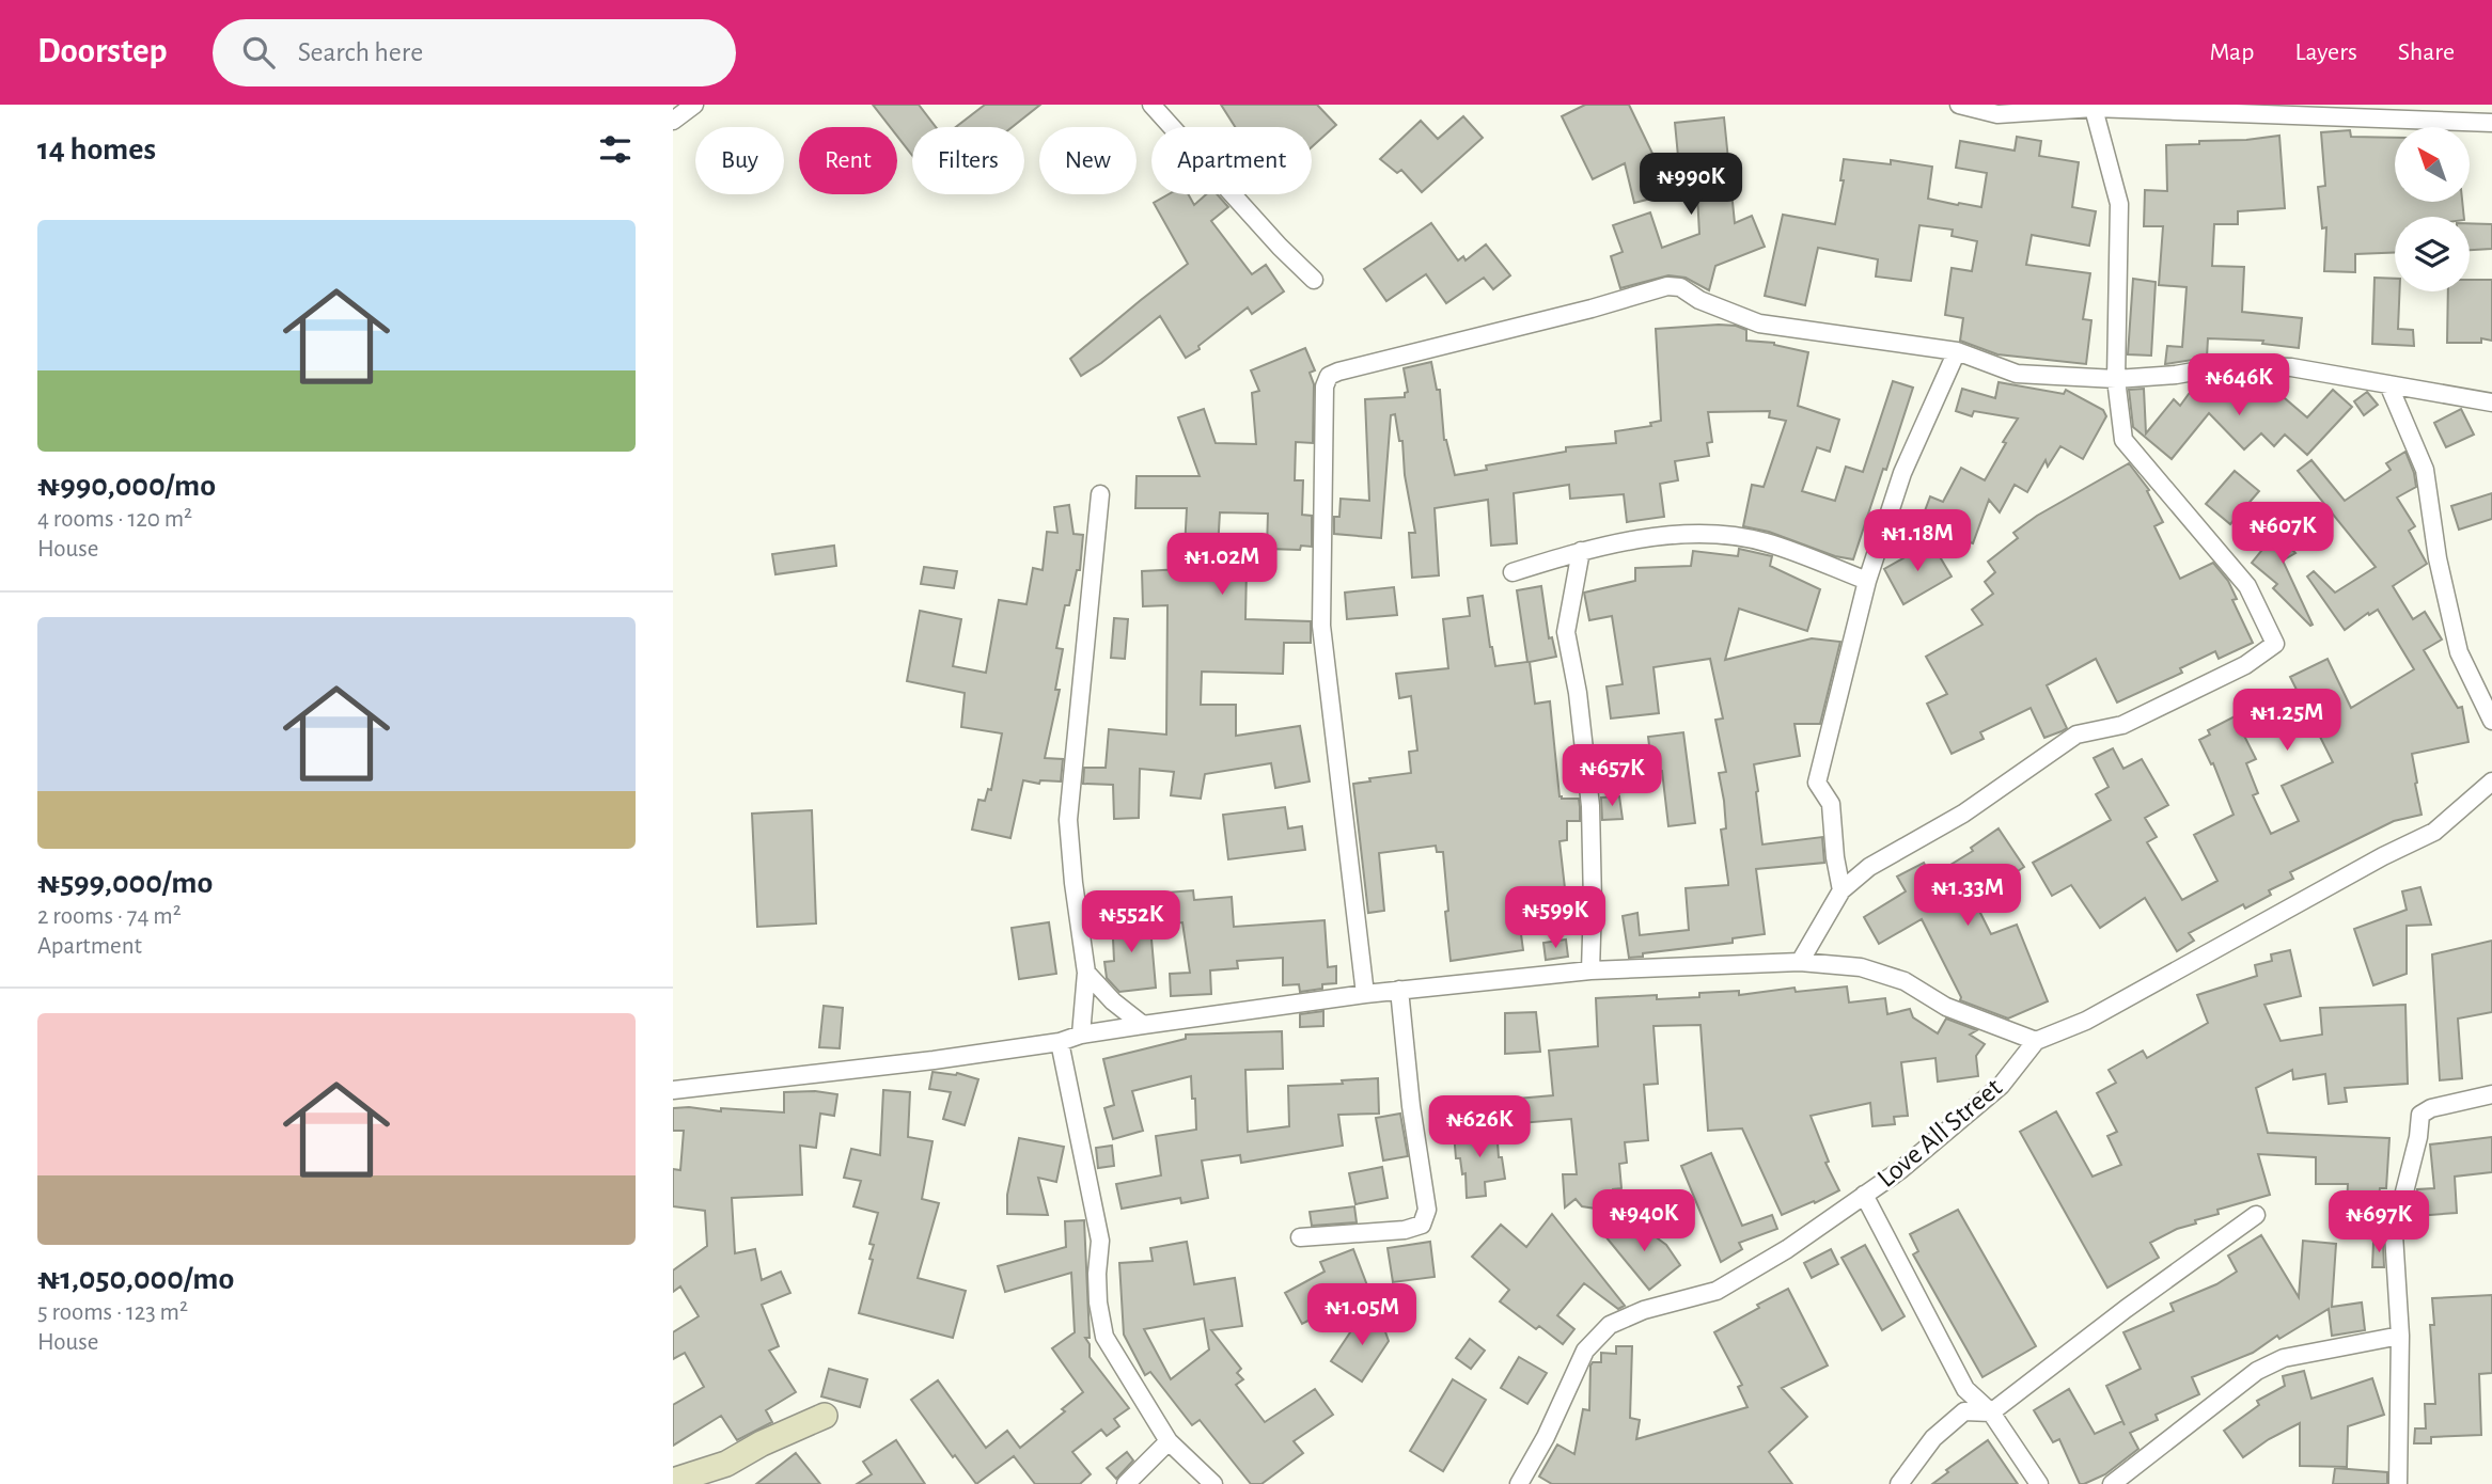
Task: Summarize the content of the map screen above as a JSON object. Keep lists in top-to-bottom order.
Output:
{
  "streets": {
    "street": ["Love All Street"]
  },
  "north": "top left",
  "page": {
    "header": "Doorstep",
    "search": "Search here",
    "nav": ["Map", "Layers", "Share"],
    "heading": "14 homes",
    "chip": [
      "Buy",
      "Rent",
      "Filters",
      "New",
      "Apartment"
    ],
    "price": [
      "₦990K",
      "₦646K",
      "₦607K",
      "₦1.18M",
      "₦1.02M",
      "₦1.25M",
      "₦657K",
      "₦1.33M",
      "₦599K",
      "₦552K",
      "₦626K",
      "₦940K",
      "₦697K",
      "₦1.05M"
    ],
    "list": [
      {
        "name": "₦990,000/mo",
        "note": "4 rooms · 120 m² · House"
      },
      {
        "name": "₦599,000/mo",
        "note": "2 rooms · 74 m² · Apartment"
      },
      {
        "name": "₦1,050,000/mo",
        "note": "5 rooms · 123 m² · House"
      }
    ]
  }
}
